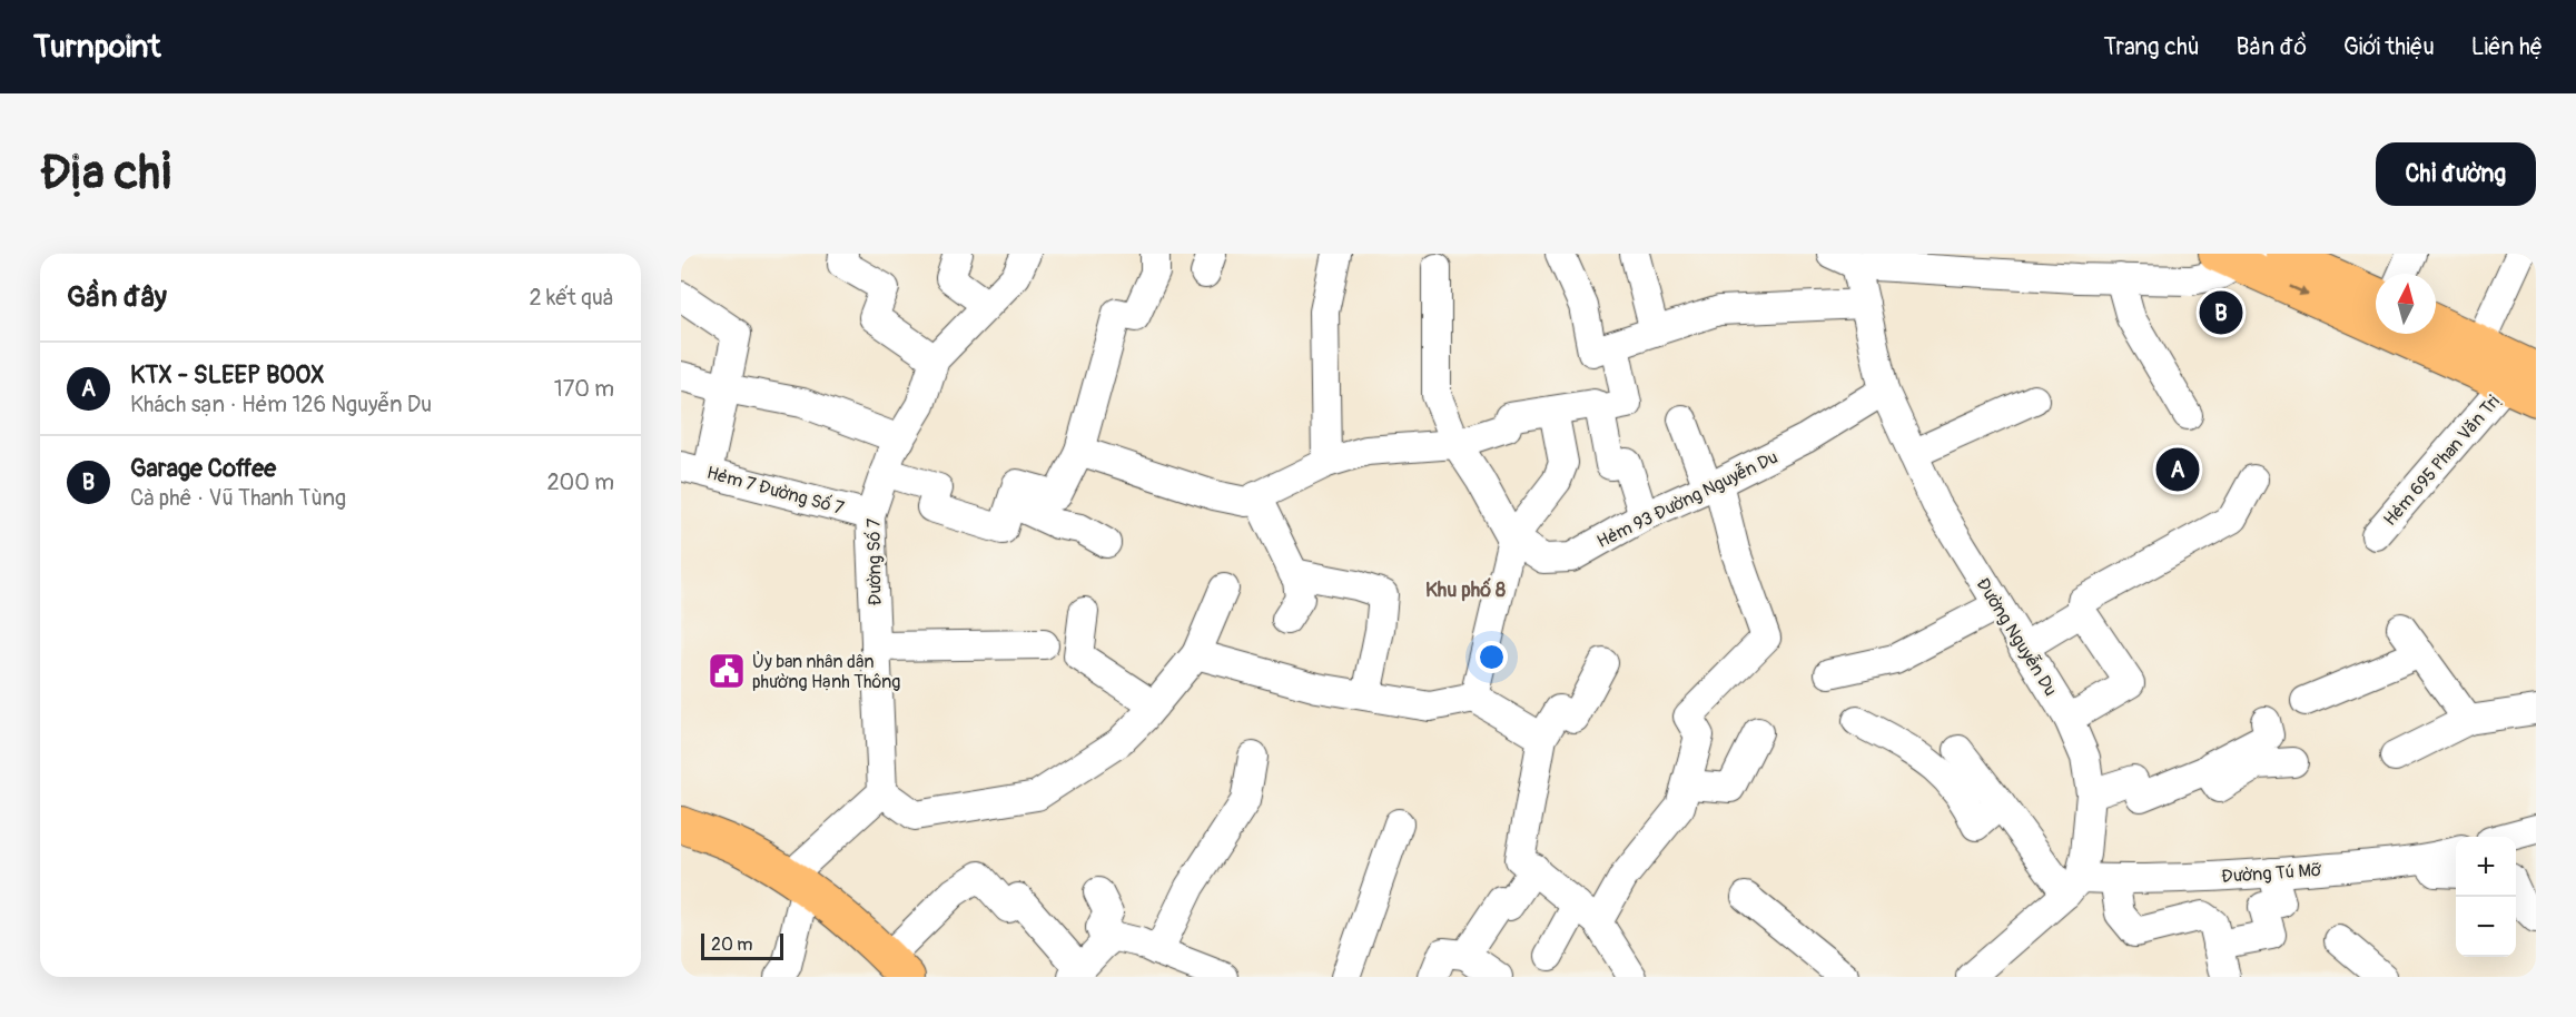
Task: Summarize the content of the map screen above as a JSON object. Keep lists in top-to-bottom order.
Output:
{
  "streets": {
    "street": [
      "Hẻm 695 Phan Văn Trị",
      "Hẻm 7 Đường Số 7",
      "Hẻm 93 Đường Nguyễn Du",
      "Đường Số 7",
      "Đường Nguyễn Du",
      "Đường Tú Mỡ"
    ]
  },
  "crossings": [
    ["Hẻm 7 Đường Số 7", "Đường Số 7"],
    ["Hẻm 93 Đường Nguyễn Du", "Đường Nguyễn Du"],
    ["Đường Nguyễn Du", "Đường Tú Mỡ"]
  ],
  "districts": ["Khu phố 8"],
  "places": {
    "public building": ["Ủy ban nhân dân phường Hạnh Thông"]
  },
  "scale_bar": "20 m",
  "north": "top",
  "page": {
    "header": "Turnpoint",
    "nav": [
      "Trang chủ",
      "Bản đồ",
      "Giới thiệu",
      "Liên hệ"
    ],
    "buttons": "Chỉ đường",
    "title": "Địa chỉ",
    "heading": ["Gần đây", "2 kết quả"],
    "pins": ["B", "A"],
    "list": [
      {
        "mark": "A",
        "name": "KTX - SLEEP BOOX",
        "note": "Khách sạn · Hẻm 126 Nguyễn Du",
        "value": "170 m"
      },
      {
        "mark": "B",
        "name": "Garage Coffee",
        "note": "Cà phê · Vũ Thanh Tùng",
        "value": "200 m"
      }
    ],
    "map_buttons": ["+", "−"],
    "scale": "20 m"
  }
}
